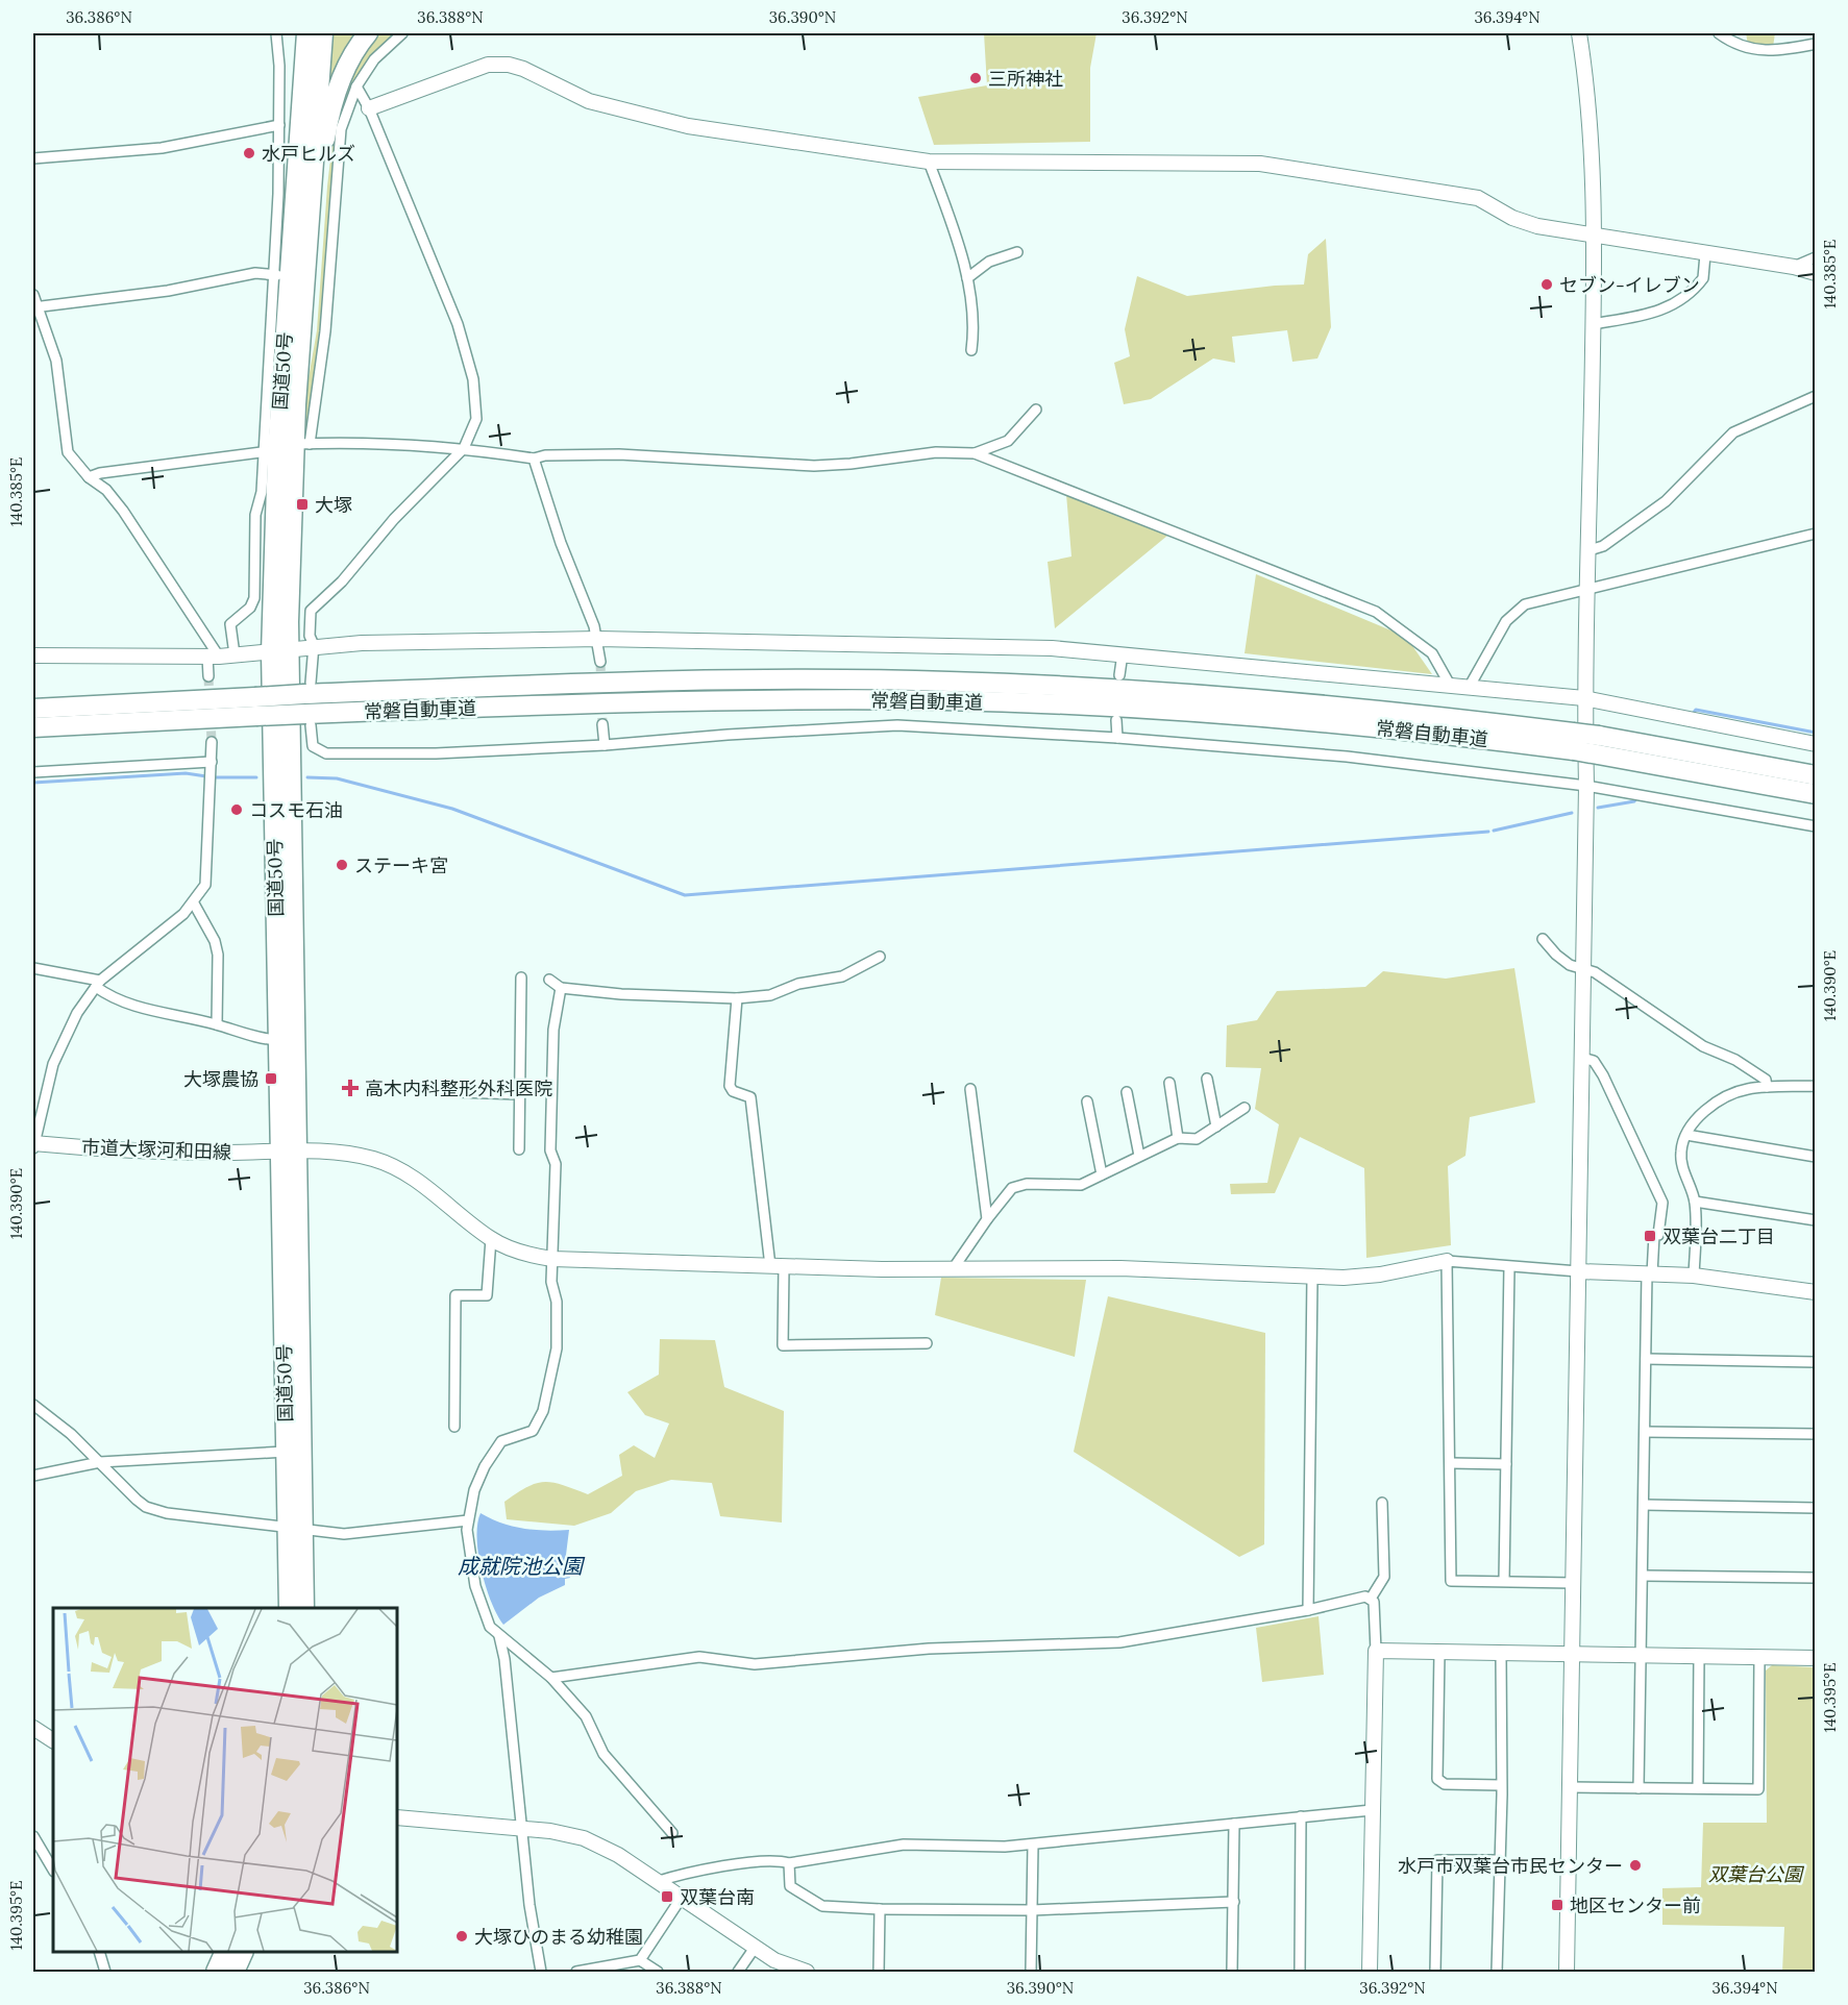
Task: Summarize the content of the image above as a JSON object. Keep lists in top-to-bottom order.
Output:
{
  "streets": {
    "highway": ["国道50号", "常磐自動車道"],
    "street": ["市道大塚河和田線"]
  },
  "crossings": [
    ["国道50号", "市道大塚河和田線"]
  ],
  "water": ["成就院池公園"],
  "parks": ["双葉台公園"],
  "places": {
    "other": [
      "三所神社",
      "水戸ヒルズ",
      "セブン-イレブン",
      "コスモ石油",
      "ステーキ宮",
      "水戸市双葉台市民センター",
      "大塚ひのまる幼稚園"
    ],
    "transit": [
      "大塚",
      "大塚農協",
      "双葉台二丁目",
      "双葉台南",
      "地区センター前"
    ],
    "health": ["高木内科整形外科医院"]
  },
  "coordinates": [
    "36.386°N",
    "36.388°N",
    "36.390°N",
    "36.392°N",
    "36.394°N",
    "140.385°E",
    "140.390°E",
    "140.395°E"
  ]
}
